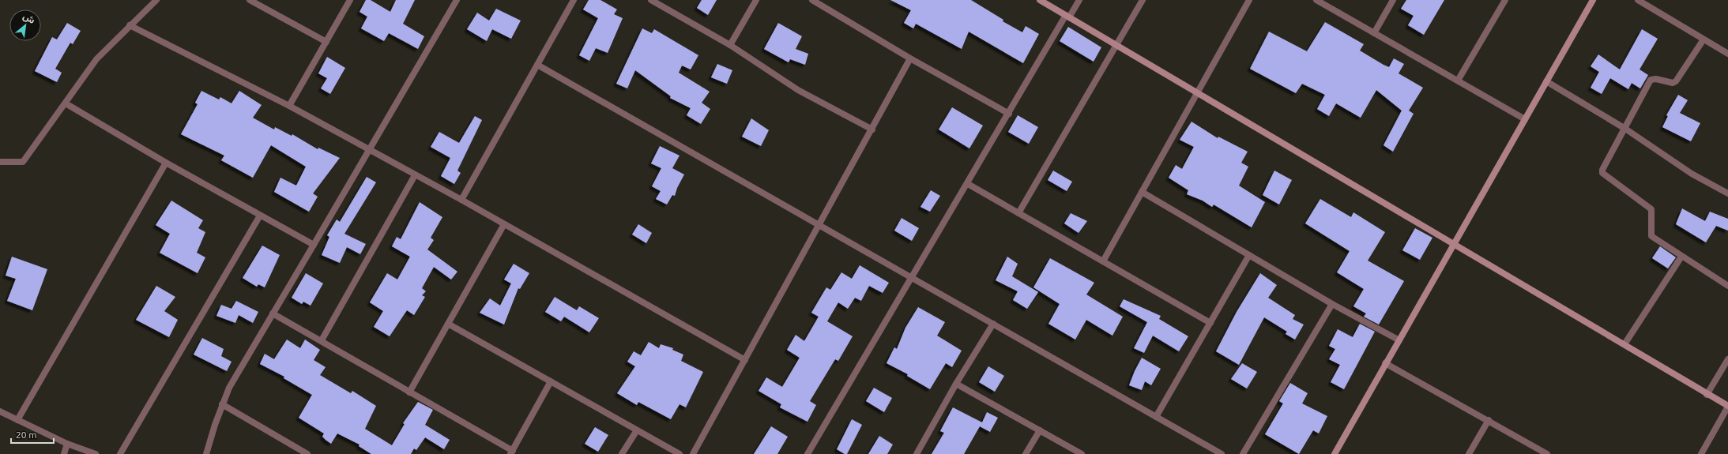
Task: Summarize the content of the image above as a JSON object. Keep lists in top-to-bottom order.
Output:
{
  "scale_bar": "20 m",
  "north": "top right"
}
